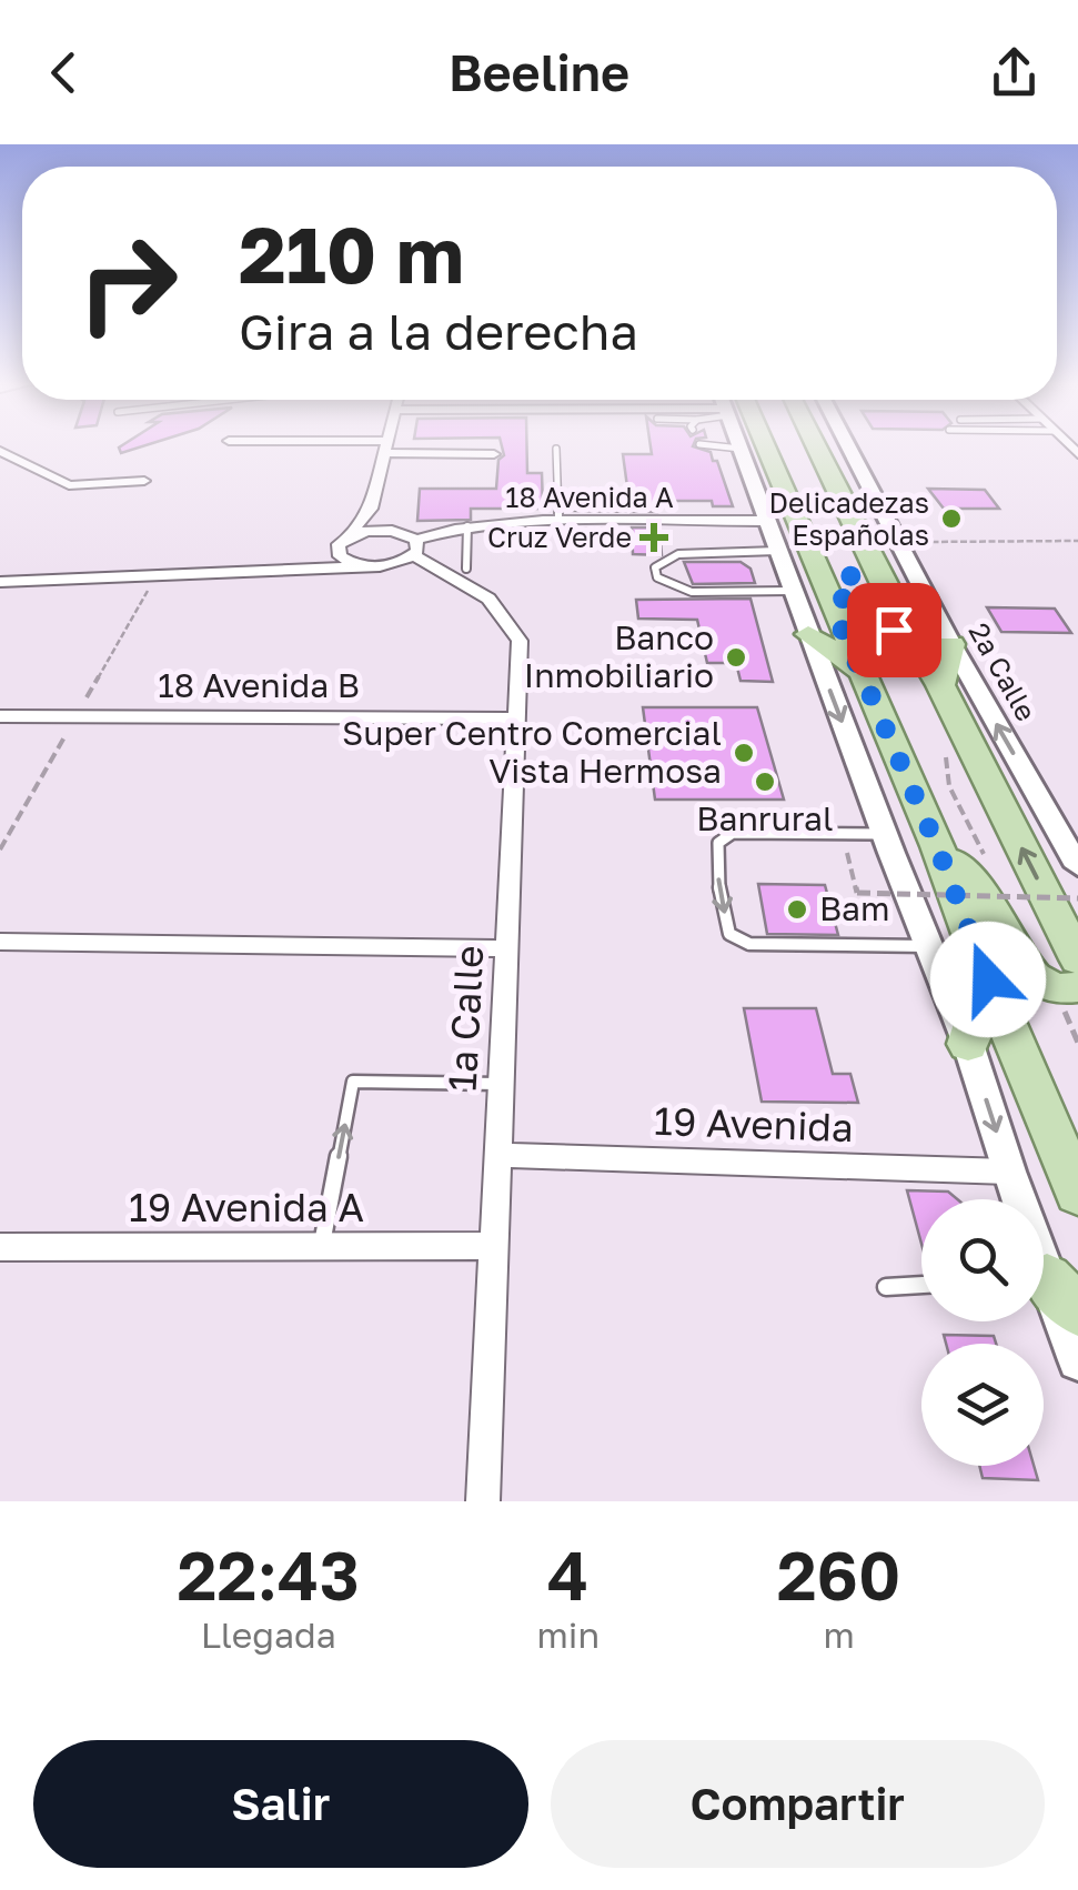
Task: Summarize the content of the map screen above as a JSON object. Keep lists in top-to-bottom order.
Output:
{
  "streets": {
    "street": [
      "18 Avenida A",
      "2a Calle",
      "18 Avenida B",
      "1a Calle",
      "19 Avenida",
      "19 Avenida A"
    ]
  },
  "crossings": [
    ["18 Avenida A", "1a Calle"],
    ["18 Avenida B", "1a Calle"],
    ["1a Calle", "19 Avenida"],
    ["1a Calle", "19 Avenida A"]
  ],
  "places": {
    "other": [
      "Delicadezas Españolas",
      "Banco Inmobiliario",
      "Super Centro Comercial Vista Hermosa",
      "Banrural",
      "Bam"
    ],
    "health": ["Cruz Verde"]
  },
  "page": {
    "header": "Beeline",
    "turn": ["210 m", "Gira a la derecha"],
    "eta": [
      "22:43",
      "Llegada",
      "4",
      "min",
      "260",
      "m"
    ],
    "buttons": ["Salir", "Compartir"]
  }
}
